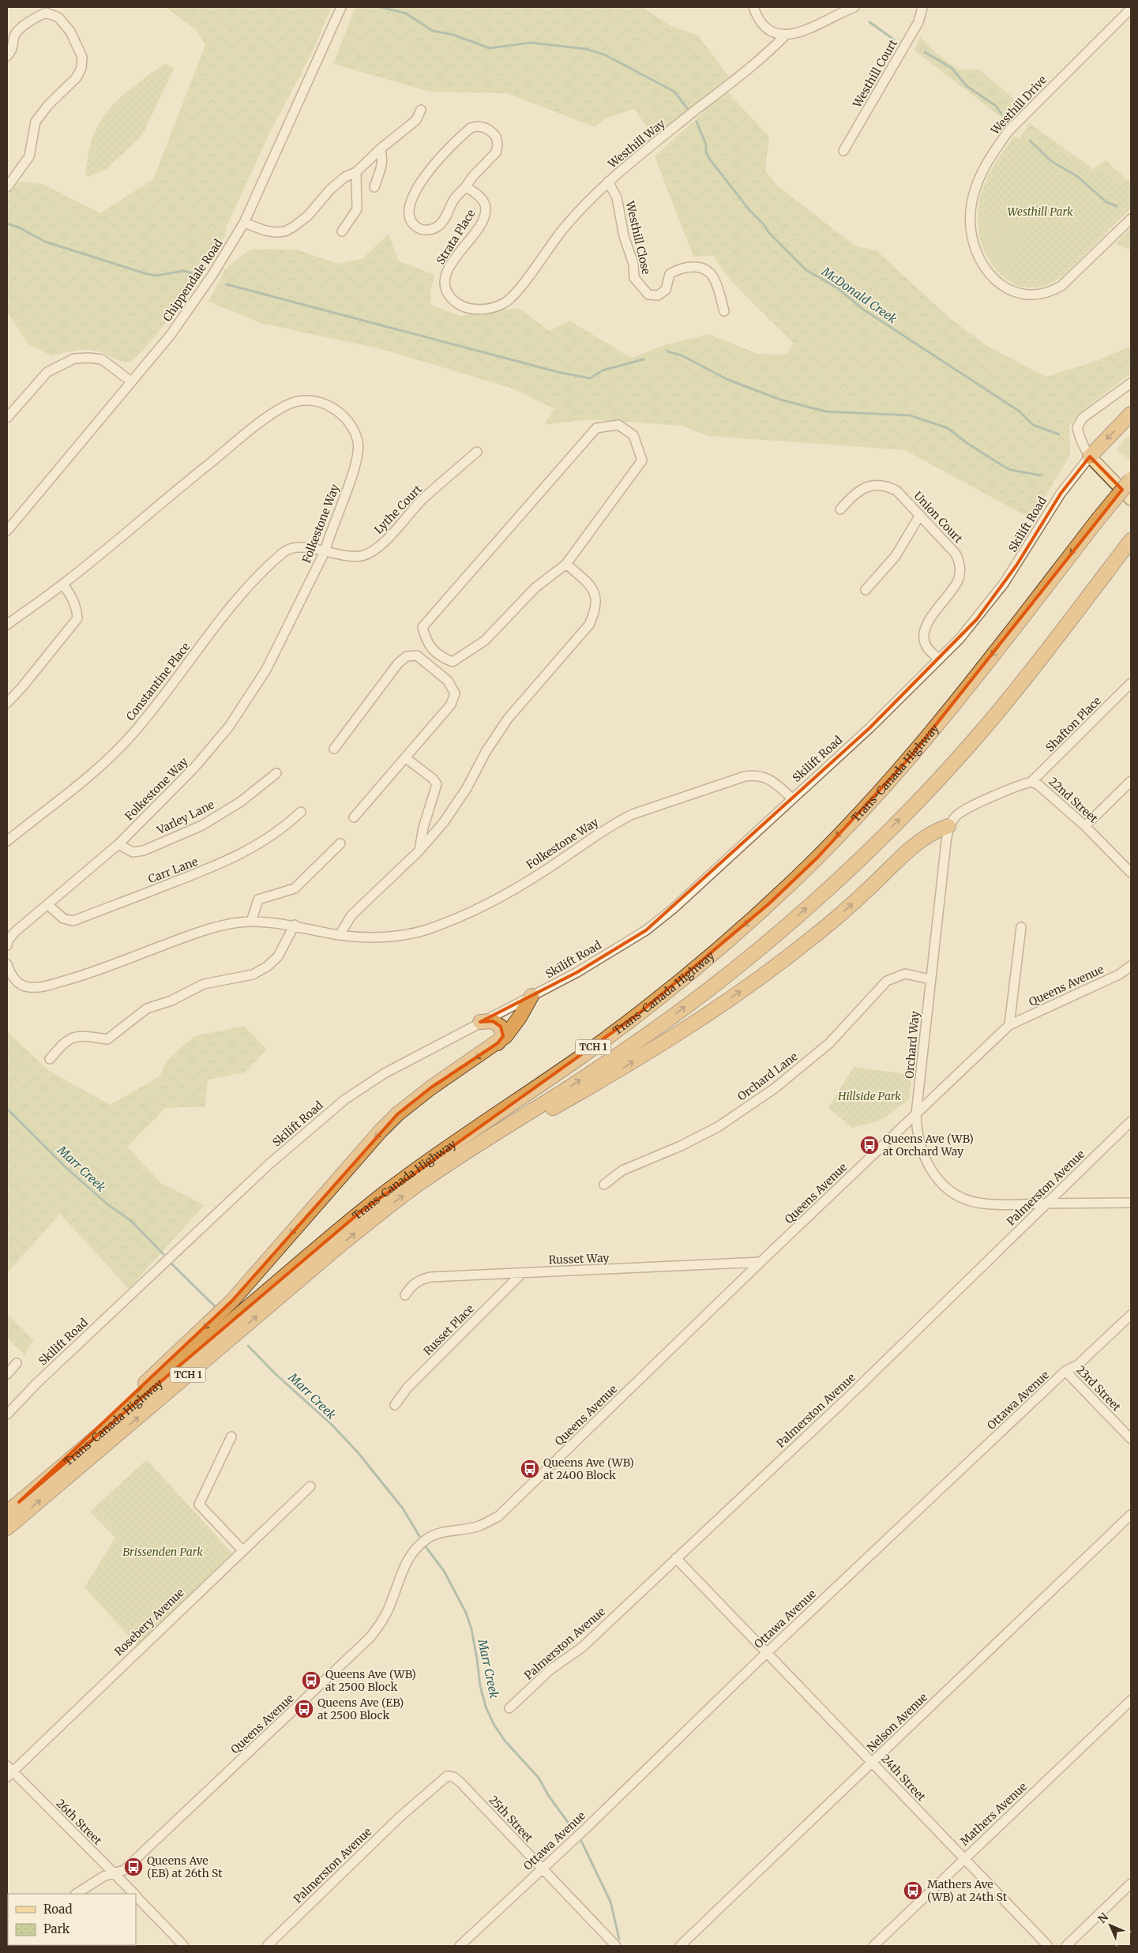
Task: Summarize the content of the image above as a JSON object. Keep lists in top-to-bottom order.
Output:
{
  "streets": {
    "highway": ["Trans-Canada Highway", "TCH 1"],
    "street": [
      "Westhill Court",
      "Westhill Drive",
      "Westhill Way",
      "Strata Place",
      "Westhill Close",
      "Chippendale Road",
      "Lythe Court",
      "Union Court",
      "Folkestone Way",
      "Skilift Road",
      "Constantine Place",
      "Shafton Place",
      "22nd Street",
      "Varley Lane",
      "Carr Lane",
      "Queens Avenue",
      "Orchard Way",
      "Orchard Lane",
      "Palmerston Avenue",
      "Russet Way",
      "Russet Place",
      "23rd Street",
      "Ottawa Avenue",
      "Rosebery Avenue",
      "Nelson Avenue",
      "24th Street",
      "Mathers Avenue",
      "25th Street",
      "26th Street"
    ]
  },
  "crossings": [
    ["Westhill Way", "Strata Place"],
    ["Westhill Way", "Westhill Close"],
    ["Lythe Court", "Folkestone Way"],
    ["Lythe Court", "Constantine Place"],
    ["Union Court", "Skilift Road"],
    ["Folkestone Way", "Skilift Road"],
    ["Folkestone Way", "Constantine Place"],
    ["Folkestone Way", "Varley Lane"],
    ["Folkestone Way", "Carr Lane"],
    ["Shafton Place", "22nd Street"],
    ["22nd Street", "Orchard Way"],
    ["Queens Avenue", "Orchard Way"],
    ["Queens Avenue", "Russet Way"],
    ["Queens Avenue", "26th Street"],
    ["Orchard Way", "Orchard Lane"],
    ["Orchard Way", "Palmerston Avenue"],
    ["Palmerston Avenue", "24th Street"],
    ["Palmerston Avenue", "25th Street"],
    ["Russet Way", "Russet Place"],
    ["23rd Street", "Ottawa Avenue"],
    ["Ottawa Avenue", "24th Street"],
    ["Ottawa Avenue", "25th Street"],
    ["Rosebery Avenue", "26th Street"],
    ["Nelson Avenue", "24th Street"],
    ["24th Street", "Mathers Avenue"]
  ],
  "water": ["McDonald Creek", "Marr Creek"],
  "parks": ["Westhill Park", "Hillside Park", "Brissenden Park"],
  "places": {
    "bus stop": [
      "Queens Ave (WB) at Orchard Way",
      "Queens Ave (WB) at 2400 Block",
      "Queens Ave (WB) at 2500 Block",
      "Queens Ave (EB) at 2500 Block",
      "Queens Ave (EB) at 26th St",
      "Mathers Ave (WB) at 24th St"
    ]
  },
  "legend": ["Road", "Park"],
  "north": "top left"
}
